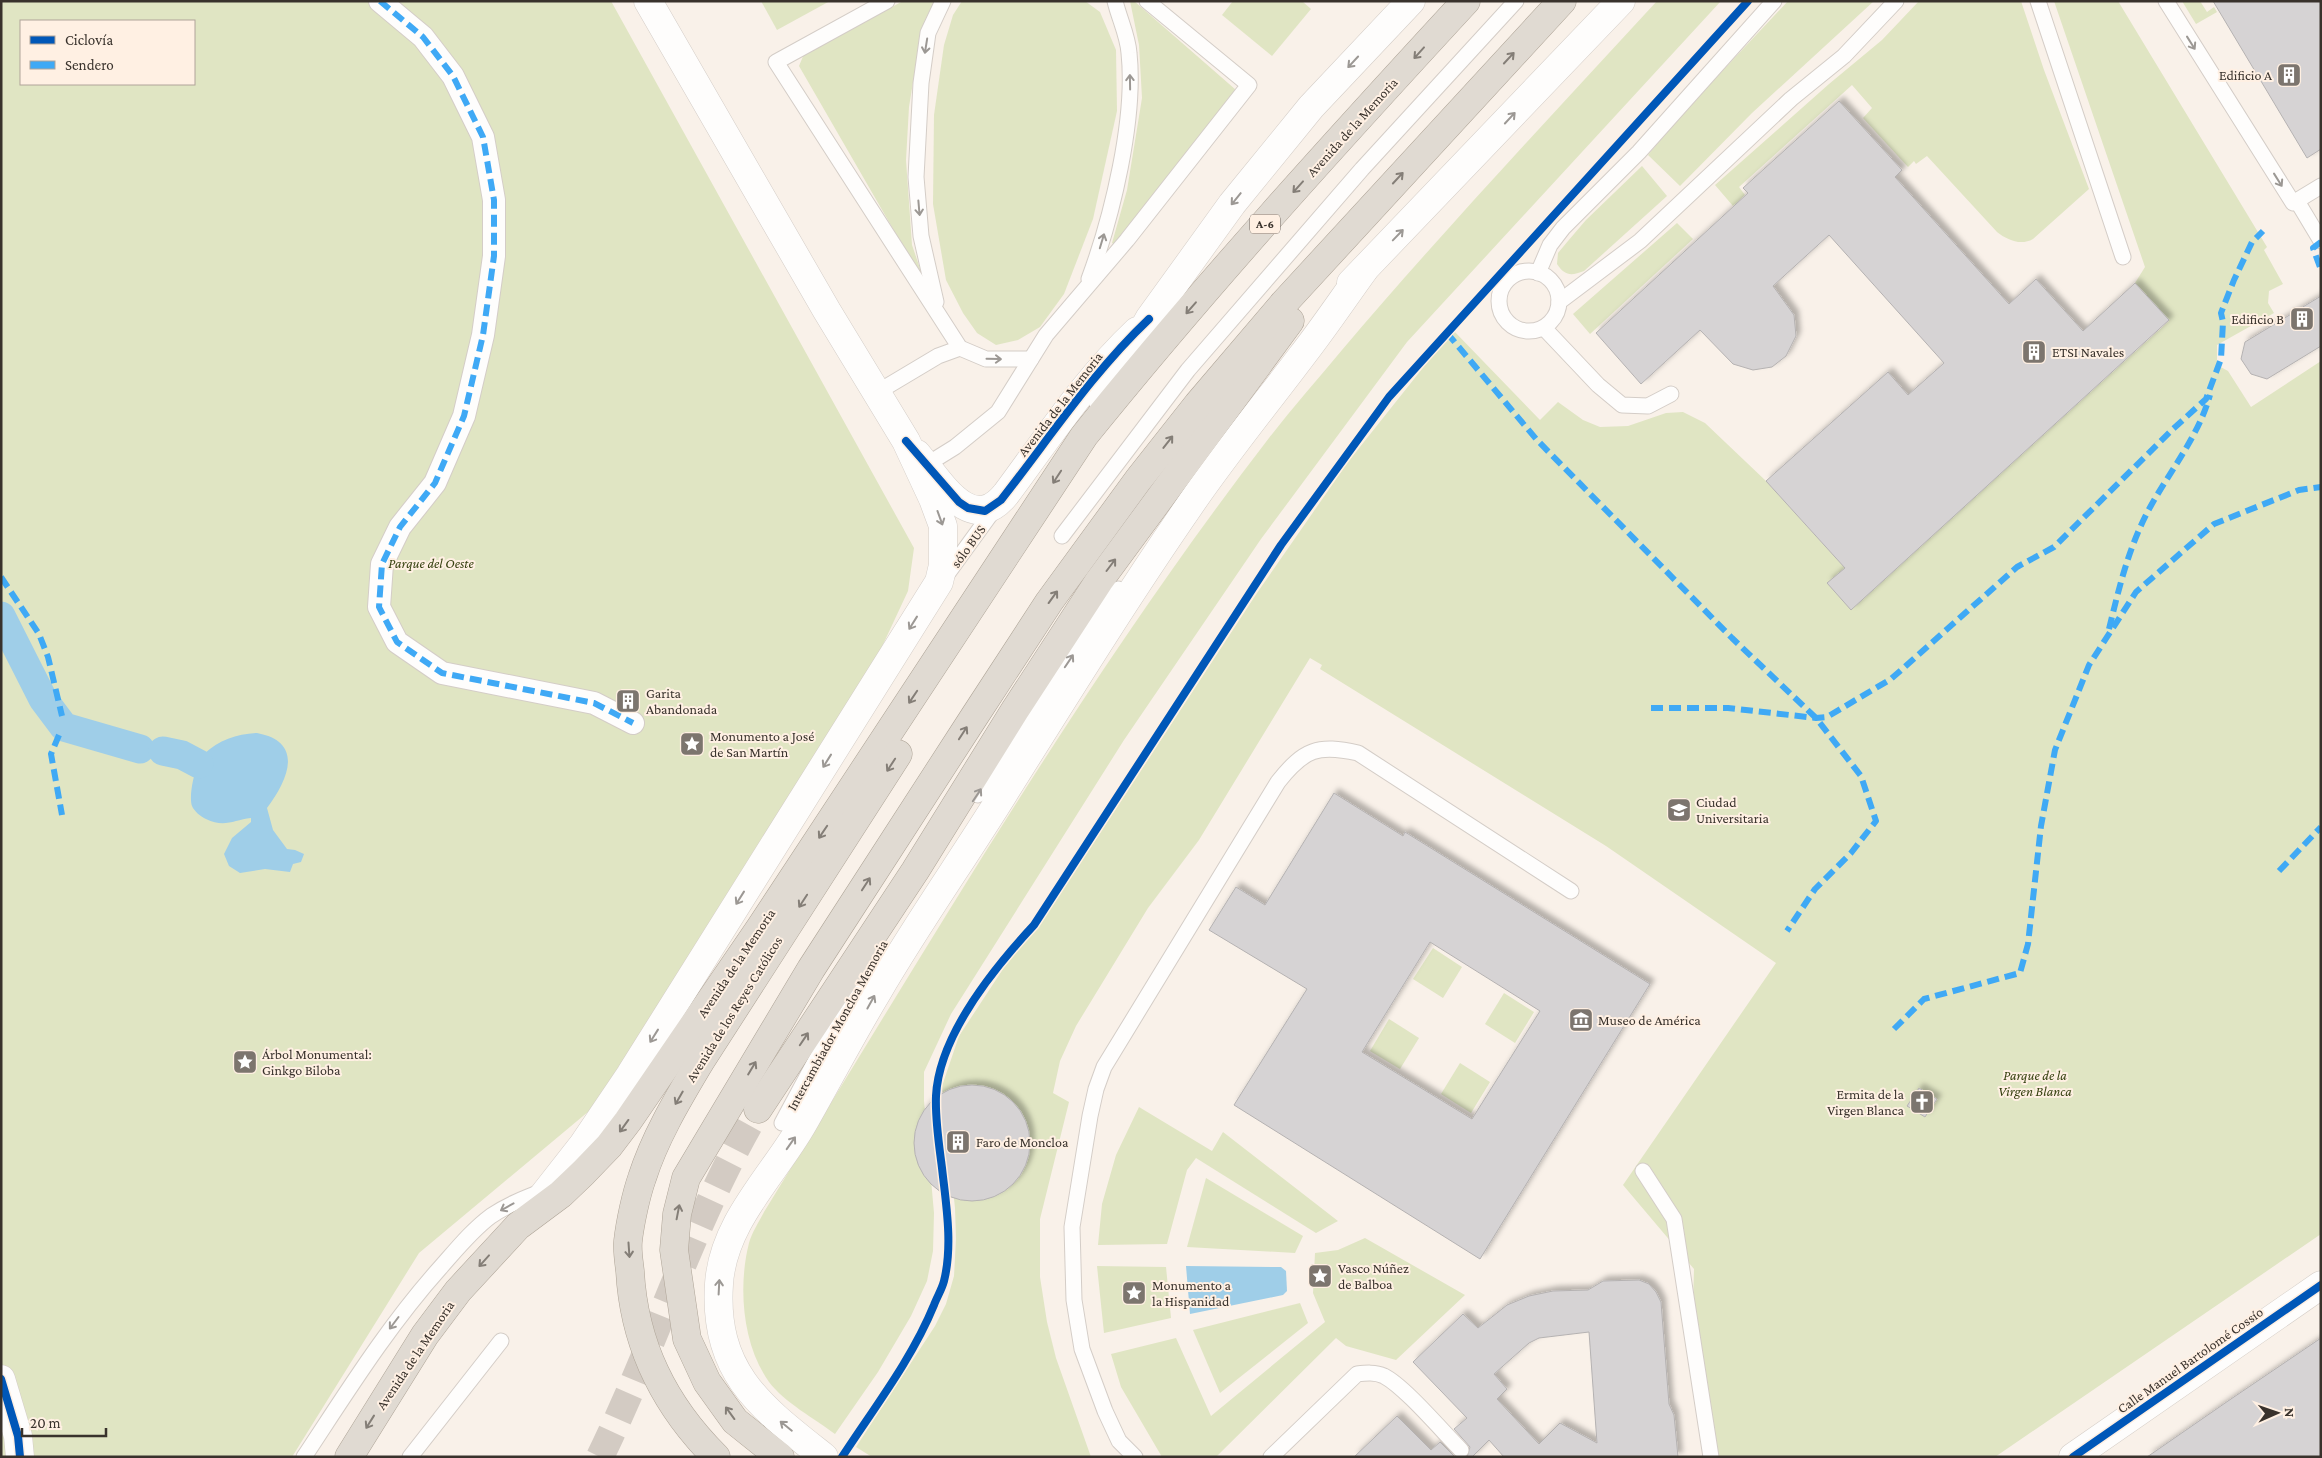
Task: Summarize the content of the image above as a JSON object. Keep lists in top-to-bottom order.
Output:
{
  "streets": {
    "highway": ["Avenida de la Memoria", "A-6", "Avenida de los Reyes Católicos"],
    "main road": ["Calle Manuel Bartolomé Cossío"],
    "lane": ["sólo BUS", "Intercambiador Moncloa Memoria"]
  },
  "crossings": [
    ["Avenida de la Memoria", "sólo BUS"],
    ["Avenida de la Memoria", "Avenida de los Reyes Católicos"]
  ],
  "parks": ["Parque del Oeste", "Parque de la Virgen Blanca"],
  "places": {
    "building": [
      "Edificio A",
      "Edificio B",
      "ETSI Navales",
      "Garita Abandonada",
      "Faro de Moncloa"
    ],
    "place": [
      "Monumento a José de San Martín",
      "Árbol Monumental: Ginkgo Biloba",
      "Vasco Núñez de Balboa",
      "Monumento a la Hispanidad"
    ],
    "school or university": ["Ciudad Universitaria"],
    "museum": ["Museo de América"],
    "church": ["Ermita de la Virgen Blanca"]
  },
  "legend": ["Ciclovía", "Sendero"],
  "scale_bar": "20 m",
  "north": "right"
}
